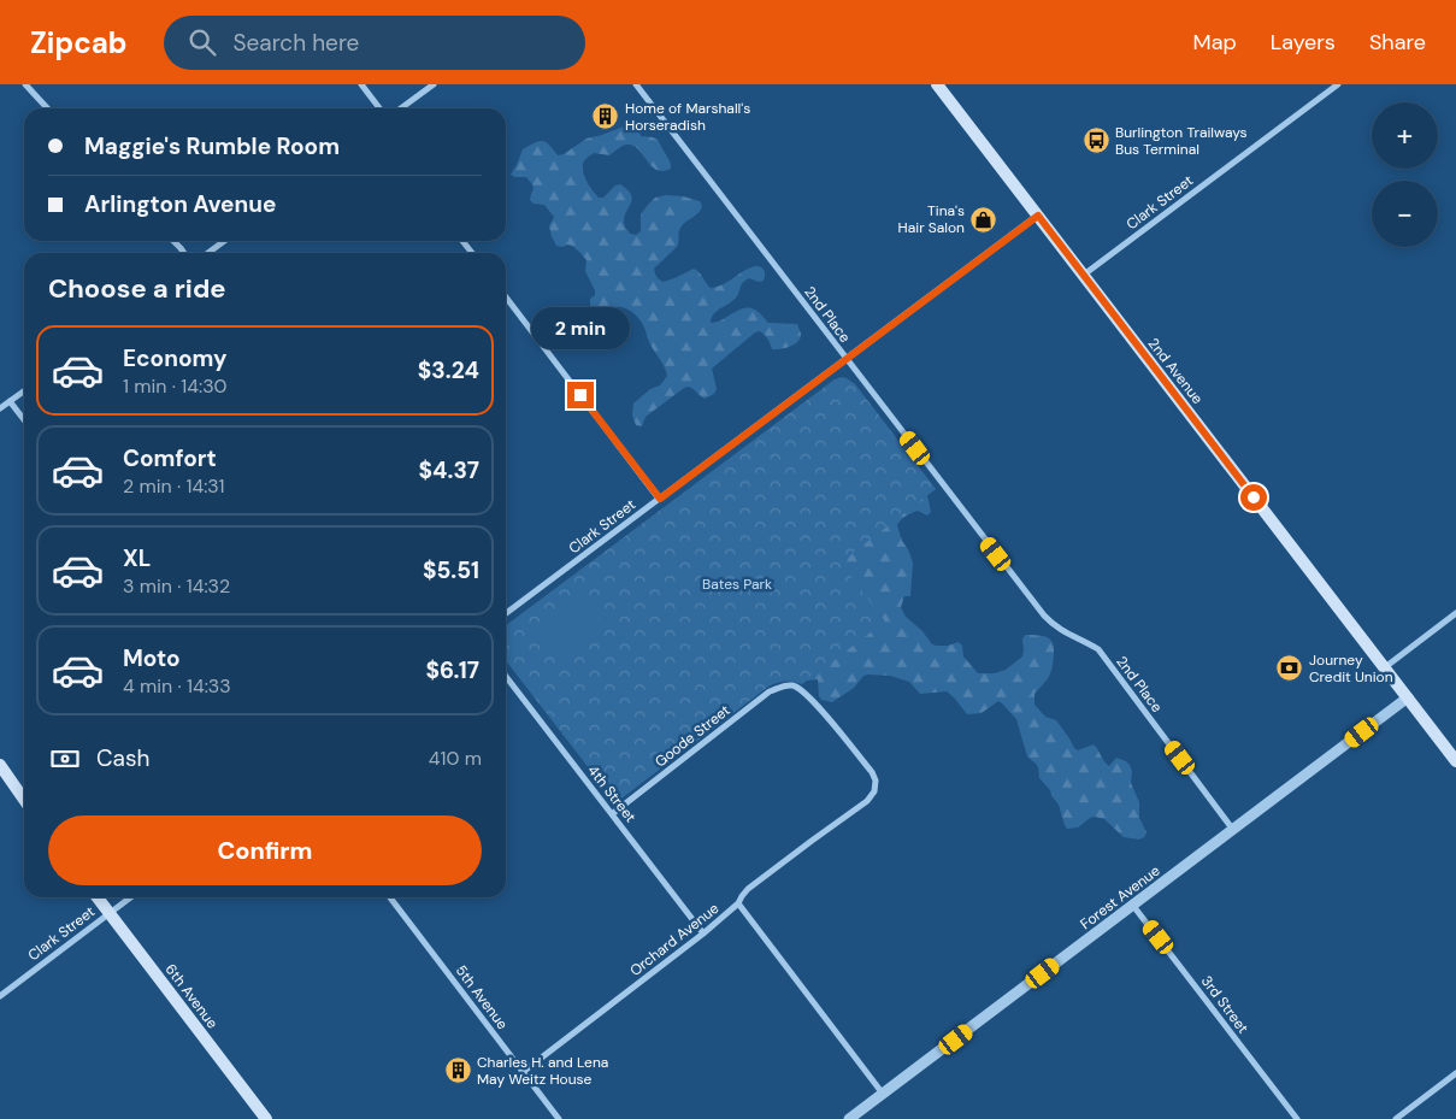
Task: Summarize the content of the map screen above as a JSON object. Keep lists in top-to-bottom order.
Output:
{
  "streets": {
    "main road": ["2nd Avenue", "6th Avenue"],
    "street": [
      "Clark Street",
      "2nd Place",
      "Goode Street",
      "4th Street",
      "Forest Avenue",
      "Orchard Avenue",
      "5th Avenue",
      "3rd Street"
    ]
  },
  "crossings": [
    ["Clark Street", "2nd Place"],
    ["Clark Street", "2nd Avenue"],
    ["Clark Street", "6th Avenue"],
    ["2nd Place", "Forest Avenue"],
    ["2nd Avenue", "Forest Avenue"],
    ["Goode Street", "4th Street"],
    ["Goode Street", "Orchard Avenue"],
    ["4th Street", "Orchard Avenue"],
    ["Forest Avenue", "3rd Street"],
    ["Orchard Avenue", "5th Avenue"]
  ],
  "parks": ["Bates Park"],
  "places": {
    "building": ["Home of Marshall's Horseradish", "Charles H. and Lena May Weitz House"],
    "bus stop": ["Burlington Trailways Bus Terminal"],
    "shop": ["Tina's Hair Salon"],
    "bank": ["Journey Credit Union"]
  },
  "page": {
    "header": "Zipcab",
    "search": "Search here",
    "nav": ["Map", "Layers", "Share"],
    "map_buttons": ["+", "−"],
    "banner": ["Maggie's Rumble Room", "Arlington Avenue"],
    "heading": "Choose a ride",
    "bubble": "2 min",
    "list": [
      {
        "name": "Economy",
        "note": "1 min · 14:30",
        "value": "$3.24"
      },
      {
        "name": "Comfort",
        "note": "2 min · 14:31",
        "value": "$4.37"
      },
      {
        "name": "XL",
        "note": "3 min · 14:32",
        "value": "$5.51"
      },
      {
        "name": "Moto",
        "note": "4 min · 14:33",
        "value": "$6.17"
      }
    ],
    "pay": ["Cash", "410 m"],
    "buttons": "Confirm"
  }
}
